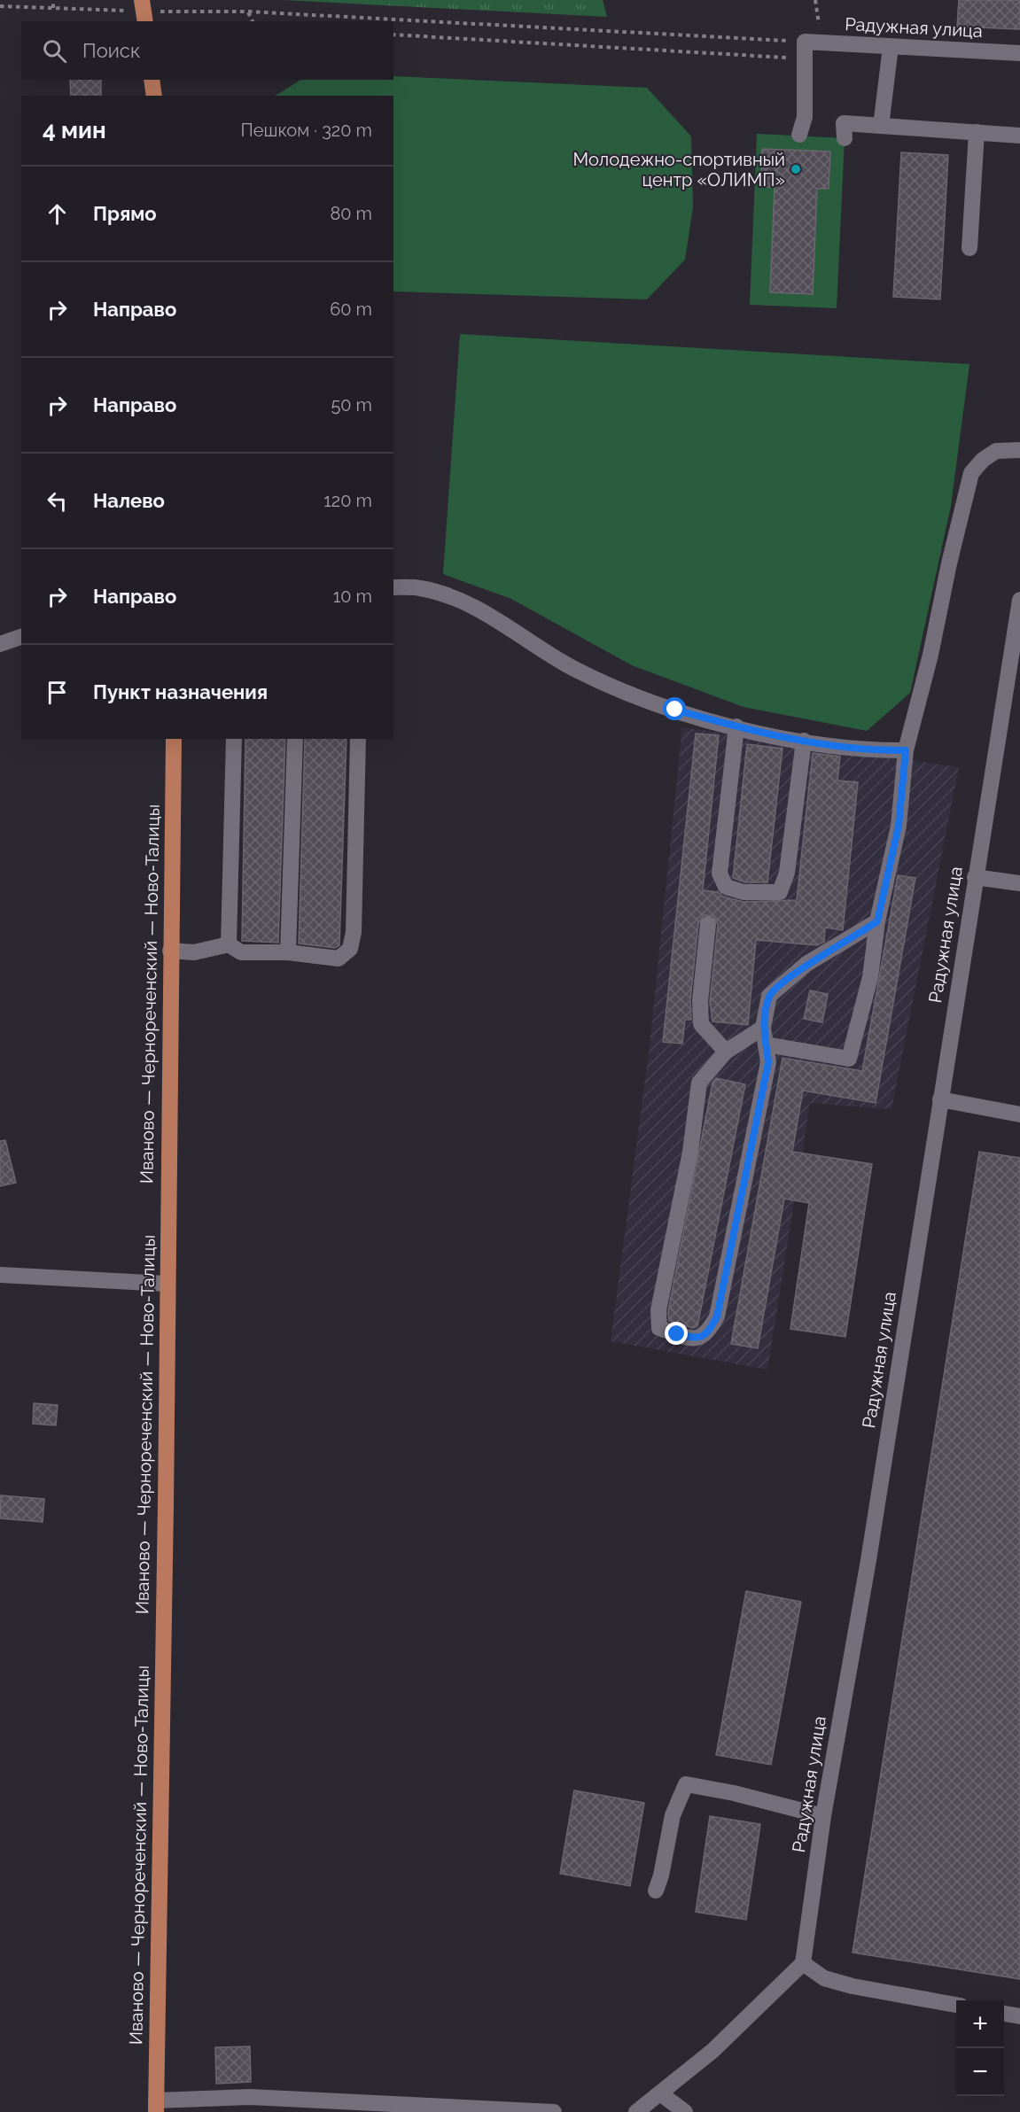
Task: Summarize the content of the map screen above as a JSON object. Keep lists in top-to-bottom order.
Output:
{
  "streets": {
    "main road": ["Иваново — Чернореченский — Ново-Талицы"],
    "street": ["Радужная улица"]
  },
  "places": ["Молодежно-спортивный центр «ОЛИМП»"],
  "page": {
    "search": "Поиск",
    "heading": ["4 мин", "Пешком · 320 m"],
    "list": [
      ["Прямо", "80 m"],
      ["Направо", "60 m"],
      ["Направо", "50 m"],
      ["Налево", "120 m"],
      ["Направо", "10 m"],
      "Пункт назначения"
    ],
    "map_buttons": ["+", "−"]
  }
}
